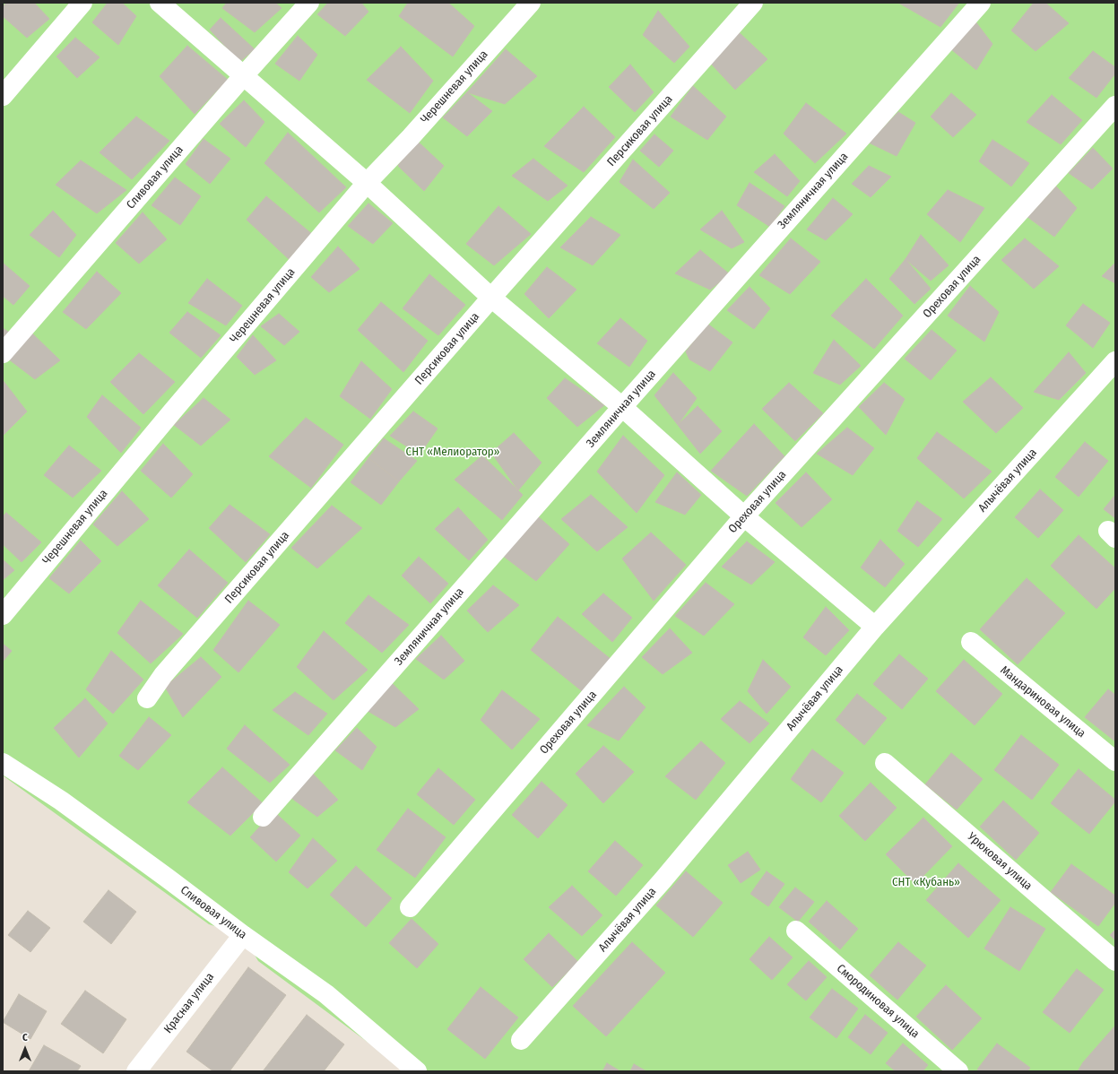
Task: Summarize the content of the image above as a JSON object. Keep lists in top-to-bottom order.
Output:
{
  "streets": {
    "street": [
      "Черешневая улица",
      "Персиковая улица",
      "Сливовая улица",
      "Земляничная улица",
      "Ореховая улица",
      "Алычёвая улица",
      "Мандариновая улица",
      "Урюковая улица",
      "Смородиновая улица",
      "Красная улица"
    ]
  },
  "crossings": [
    ["Сливовая улица", "Красная улица"]
  ],
  "parks": ["СНТ «Мелиоратор»", "СНТ «Кубань»"],
  "north": "top"
}
